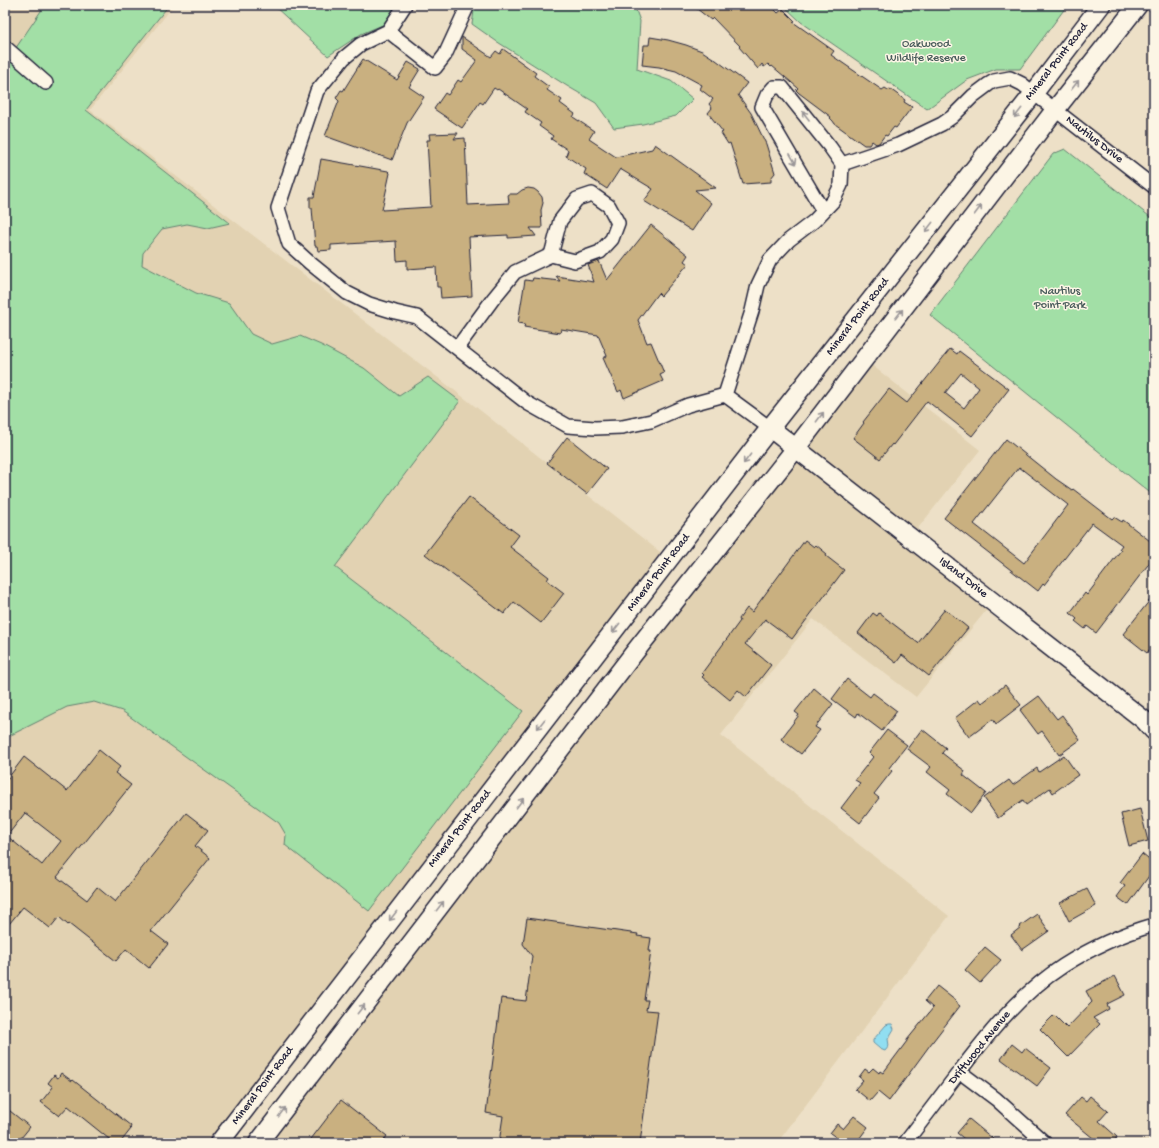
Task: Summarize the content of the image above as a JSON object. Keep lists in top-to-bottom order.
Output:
{
  "streets": {
    "main road": ["Mineral Point Road", "Island Drive"],
    "street": ["Nautilus Drive", "Driftwood Avenue"]
  },
  "crossings": [
    ["Mineral Point Road", "Nautilus Drive"],
    ["Mineral Point Road", "Island Drive"]
  ],
  "parks": ["Oakwood Wildlife Reserve", "Nautilus Point Park"]
}
